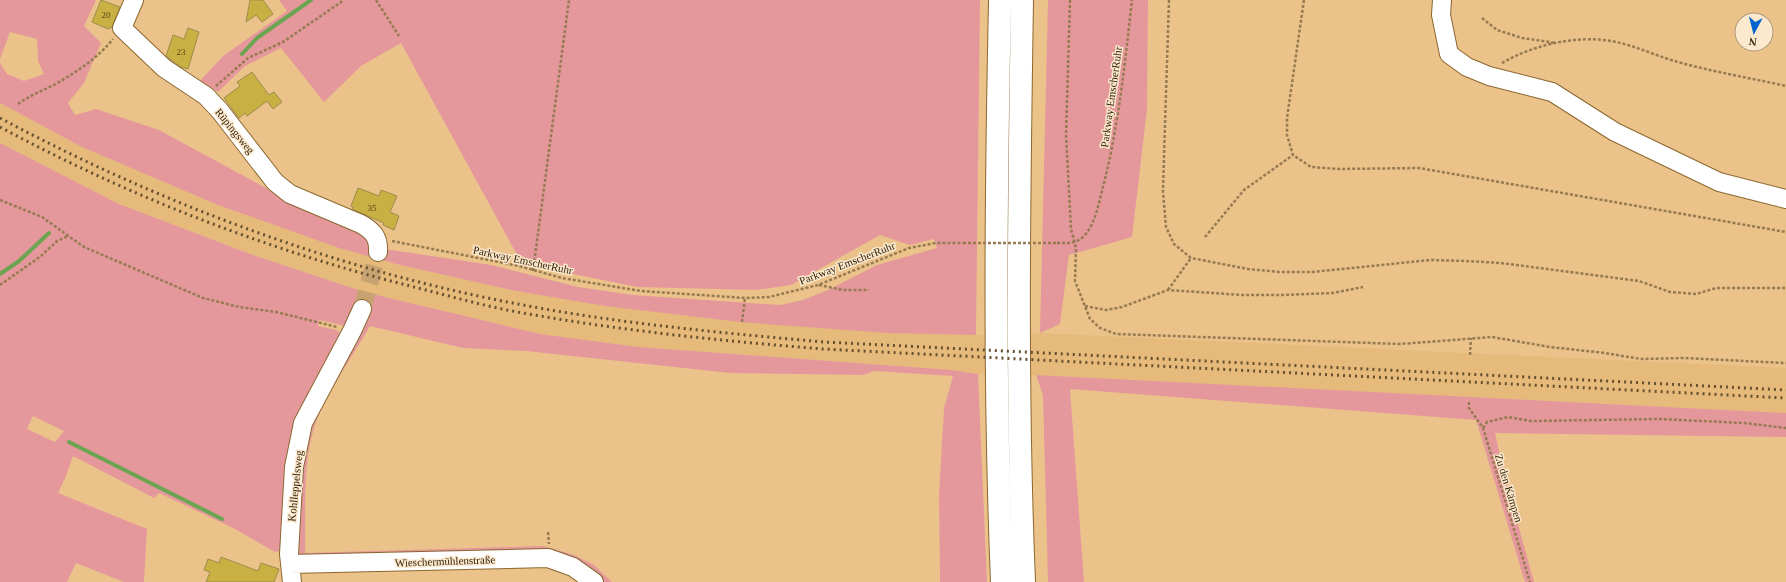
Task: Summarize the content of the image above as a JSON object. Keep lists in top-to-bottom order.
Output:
{
  "streets": {
    "street": ["Rüpingsweg", "Kohlleppelsweg", "Wieschermühlenstraße"],
    "path": ["Parkway EmscherRuhr", "Zu den Kämpen"]
  },
  "crossings": [
    ["Parkway EmscherRuhr", "Rüpingsweg"],
    ["Kohlleppelsweg", "Wieschermühlenstraße"]
  ],
  "house_numbers": ["20", "23", "35"],
  "north": "bottom"
}
